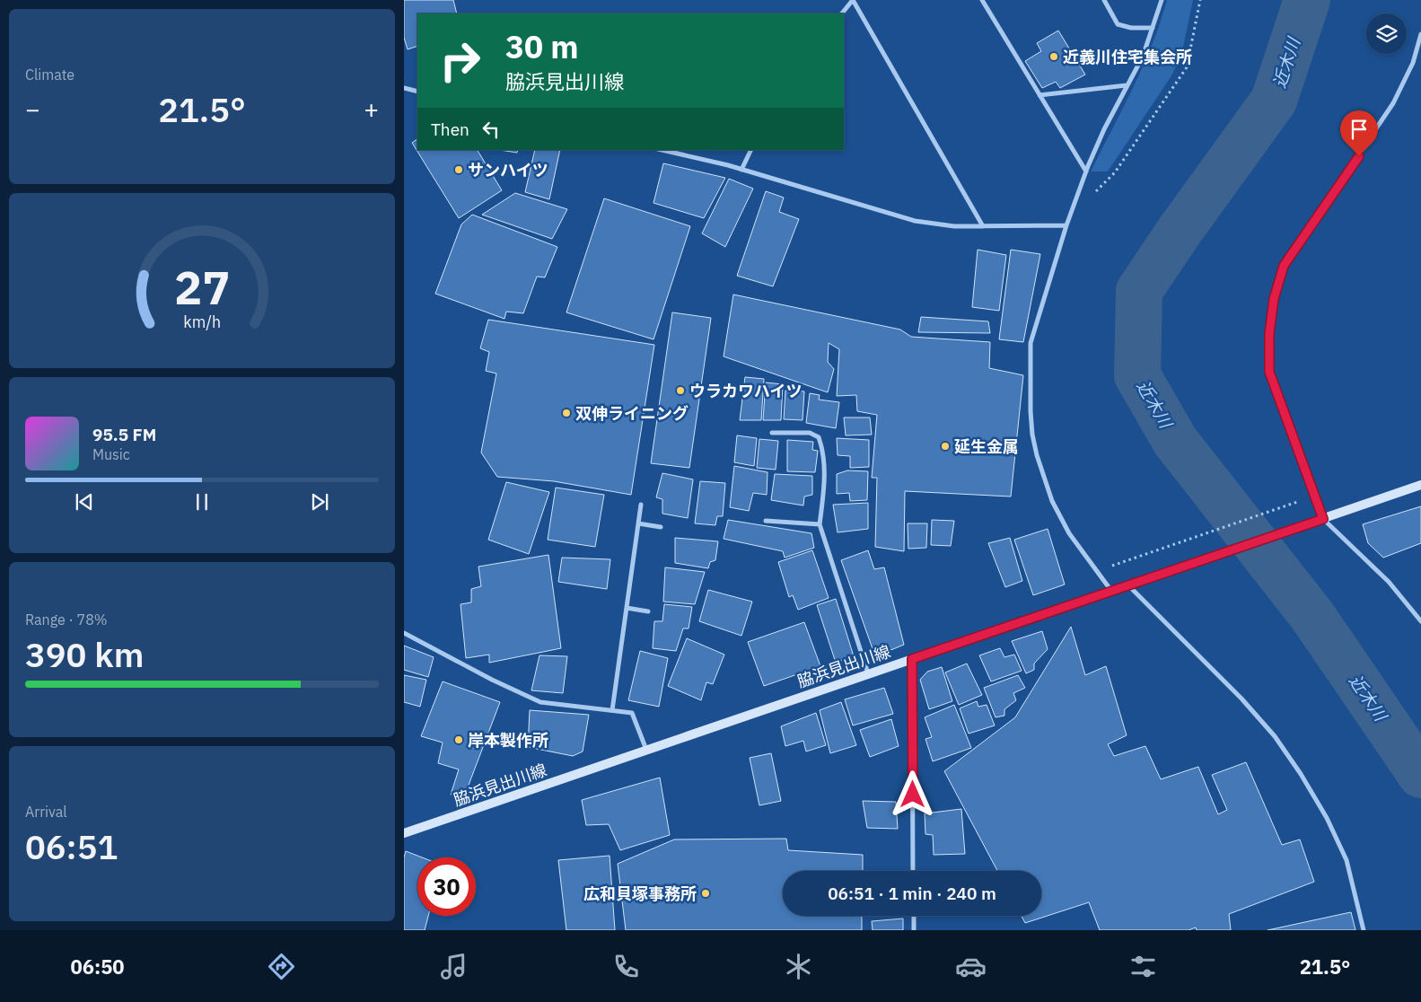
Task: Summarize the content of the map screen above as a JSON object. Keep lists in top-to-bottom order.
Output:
{
  "streets": {
    "street": ["脇浜見出川線"]
  },
  "water": ["近木川"],
  "places": [
    "近義川住宅集会所",
    "サンハイツ",
    "ウラカワハイツ",
    "双伸ライニング",
    "延生金属",
    "岸本製作所",
    "広和貝塚事務所"
  ],
  "page": {
    "tile": [
      "Climate",
      ["Range · 78%", "390 km"],
      ["Arrival", "06:51"]
    ],
    "turn": ["30 m", "脇浜見出川線"],
    "heat": ["−", "21.5°", "+"],
    "then": "Then",
    "song": ["95.5 FM", "Music"],
    "limit": "30",
    "trip": "06:51 · 1 min · 240 m",
    "tabs": ["06:50", "21.5°"],
    "gauge": ["27", "km/h"]
  }
}
